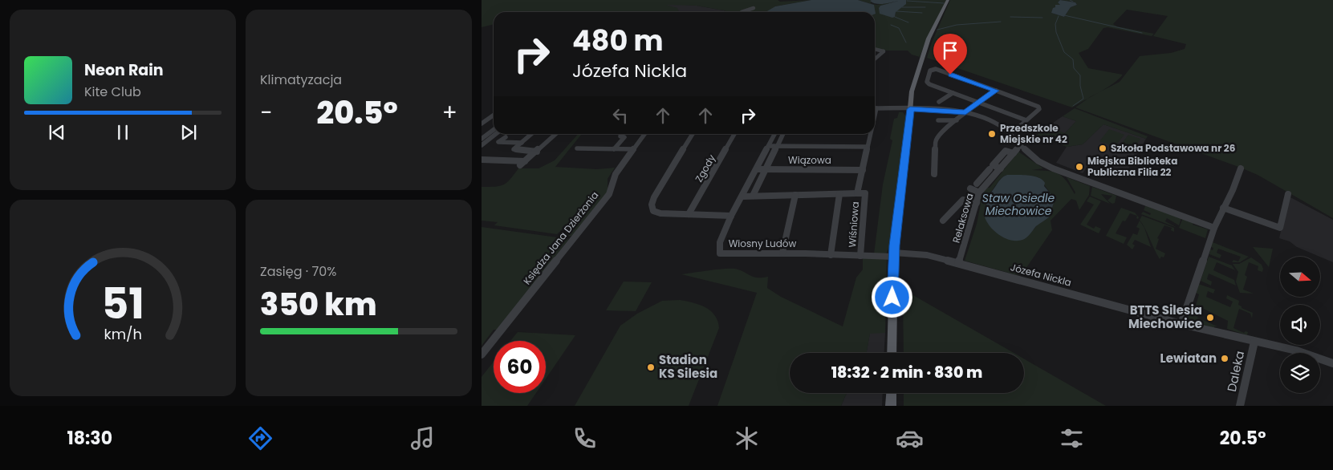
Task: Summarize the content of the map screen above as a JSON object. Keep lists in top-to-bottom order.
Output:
{
  "streets": {
    "street": [
      "Wiązowa",
      "Zgody",
      "Relaksowa",
      "Wiśniowa",
      "Księdza Jana Dzierżonia",
      "Wiosny Ludów",
      "Józefa Nickla",
      "Daleka"
    ]
  },
  "crossings": [
    ["Wiązowa", "Wiśniowa"],
    ["Wiązowa", "Wiosny Ludów"],
    ["Relaksowa", "Józefa Nickla"],
    ["Wiśniowa", "Wiosny Ludów"],
    ["Wiosny Ludów", "Józefa Nickla"],
    ["Józefa Nickla", "Daleka"]
  ],
  "water": ["Staw Osiedle Miechowice"],
  "places": [
    "Przedszkole Miejskie nr 42",
    "Szkoła Podstawowa nr 26",
    "Miejska Biblioteka Publiczna Filia 22",
    "BTTS Silesia Miechowice",
    "Lewiatan",
    "Stadion KS Silesia"
  ],
  "north": "right",
  "page": {
    "tile": [
      "Klimatyzacja",
      ["Zasięg · 70%", "350 km"]
    ],
    "turn": ["480 m", "Józefa Nickla"],
    "song": ["Neon Rain", "Kite Club"],
    "heat": ["−", "20.5°", "+"],
    "limit": "60",
    "trip": "18:32 · 2 min · 830 m",
    "tabs": ["18:30", "20.5°"],
    "gauge": ["51", "km/h"]
  }
}
